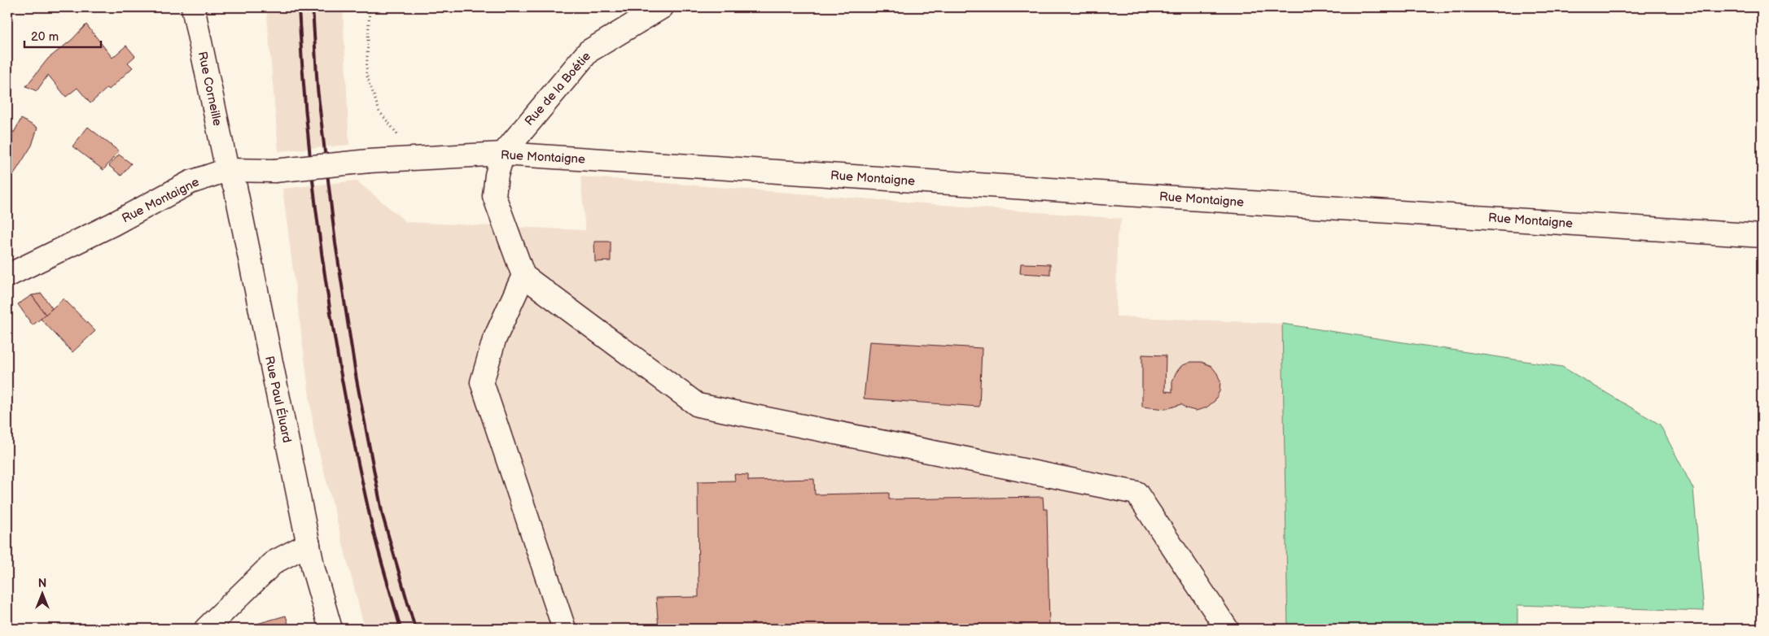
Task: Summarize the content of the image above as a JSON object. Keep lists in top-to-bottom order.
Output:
{
  "streets": {
    "street": [
      "Rue Corneille",
      "Rue de la Boétie",
      "Rue Montaigne",
      "Rue Paul Éluard"
    ]
  },
  "crossings": [
    ["Rue Corneille", "Rue Montaigne"],
    ["Rue Corneille", "Rue Paul Éluard"],
    ["Rue de la Boétie", "Rue Montaigne"],
    ["Rue Montaigne", "Rue Paul Éluard"]
  ],
  "scale_bar": "20 m",
  "north": "top"
}
